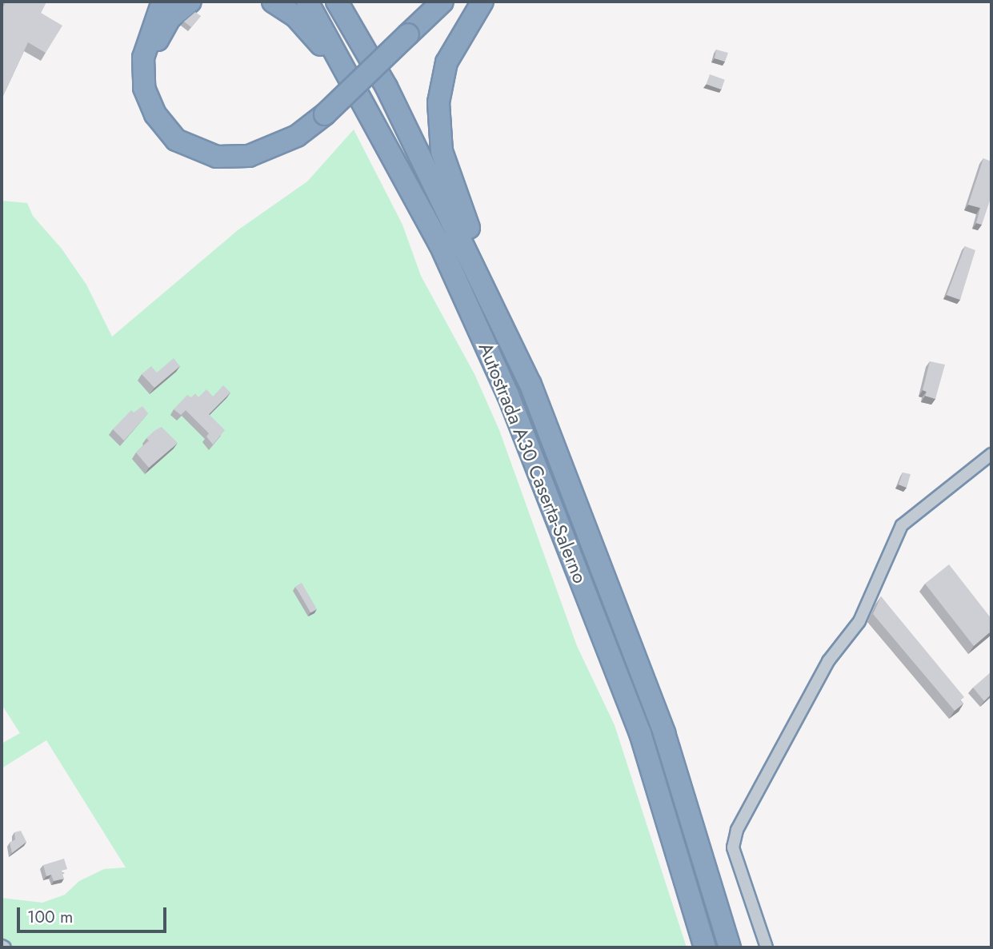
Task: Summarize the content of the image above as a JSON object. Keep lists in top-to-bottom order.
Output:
{
  "streets": {
    "highway": ["Autostrada A30 Caserta-Salerno"]
  },
  "scale_bar": "100 m"
}
